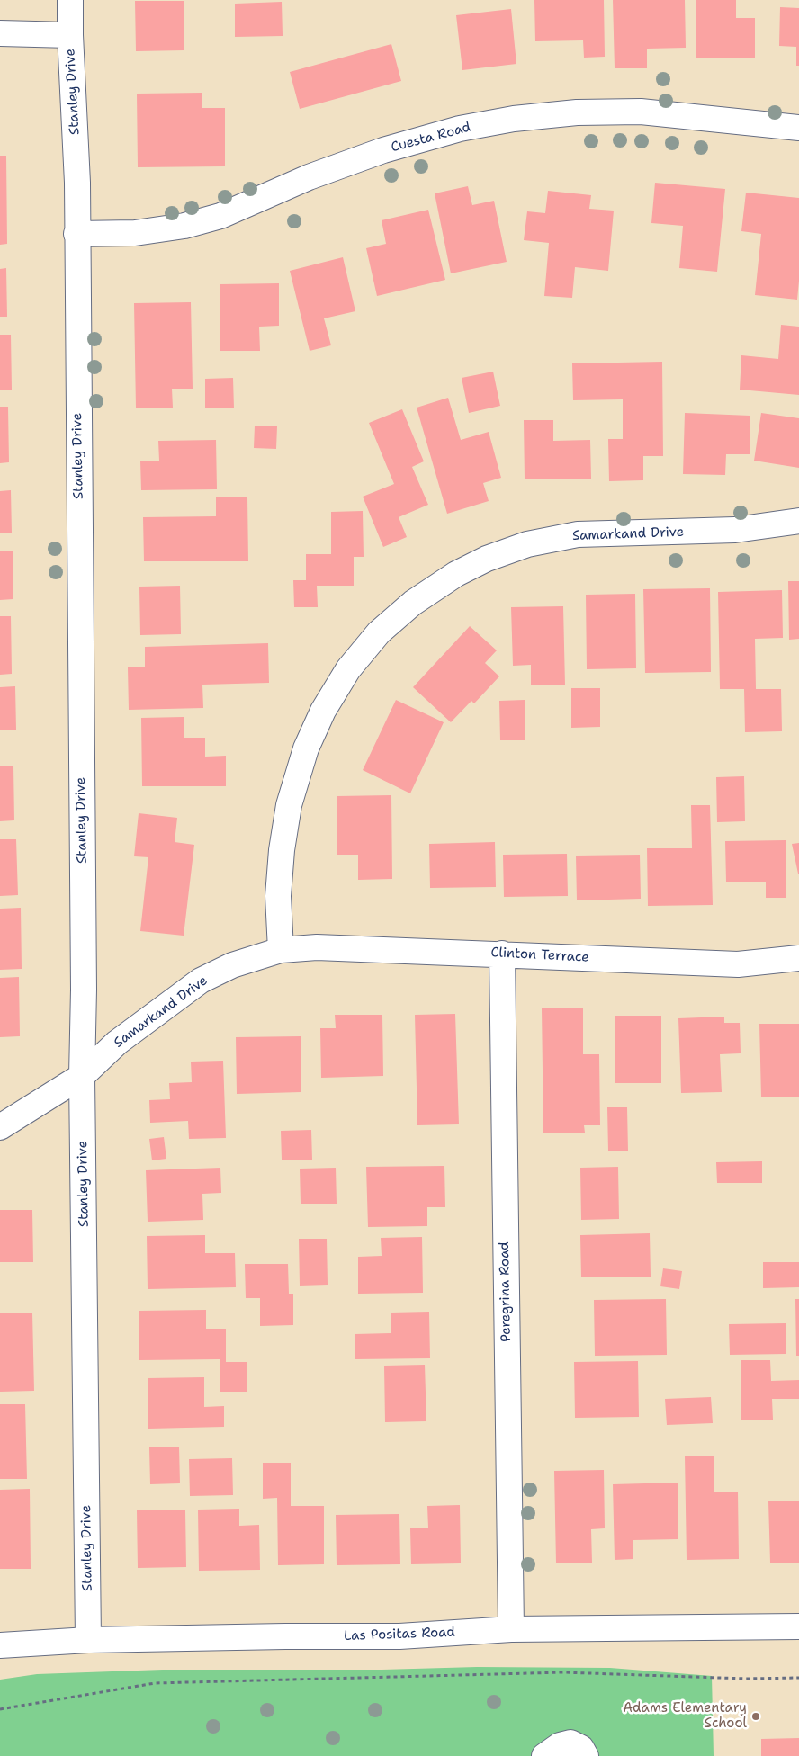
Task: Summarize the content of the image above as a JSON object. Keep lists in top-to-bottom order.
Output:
{
  "streets": {
    "street": [
      "Stanley Drive",
      "Cuesta Road",
      "Samarkand Drive",
      "Clinton Terrace",
      "Peregrina Road",
      "Las Positas Road"
    ]
  },
  "crossings": [
    ["Stanley Drive", "Cuesta Road"],
    ["Stanley Drive", "Samarkand Drive"],
    ["Stanley Drive", "Las Positas Road"],
    ["Samarkand Drive", "Clinton Terrace"],
    ["Clinton Terrace", "Peregrina Road"],
    ["Peregrina Road", "Las Positas Road"]
  ],
  "places": ["Adams Elementary School"]
}
